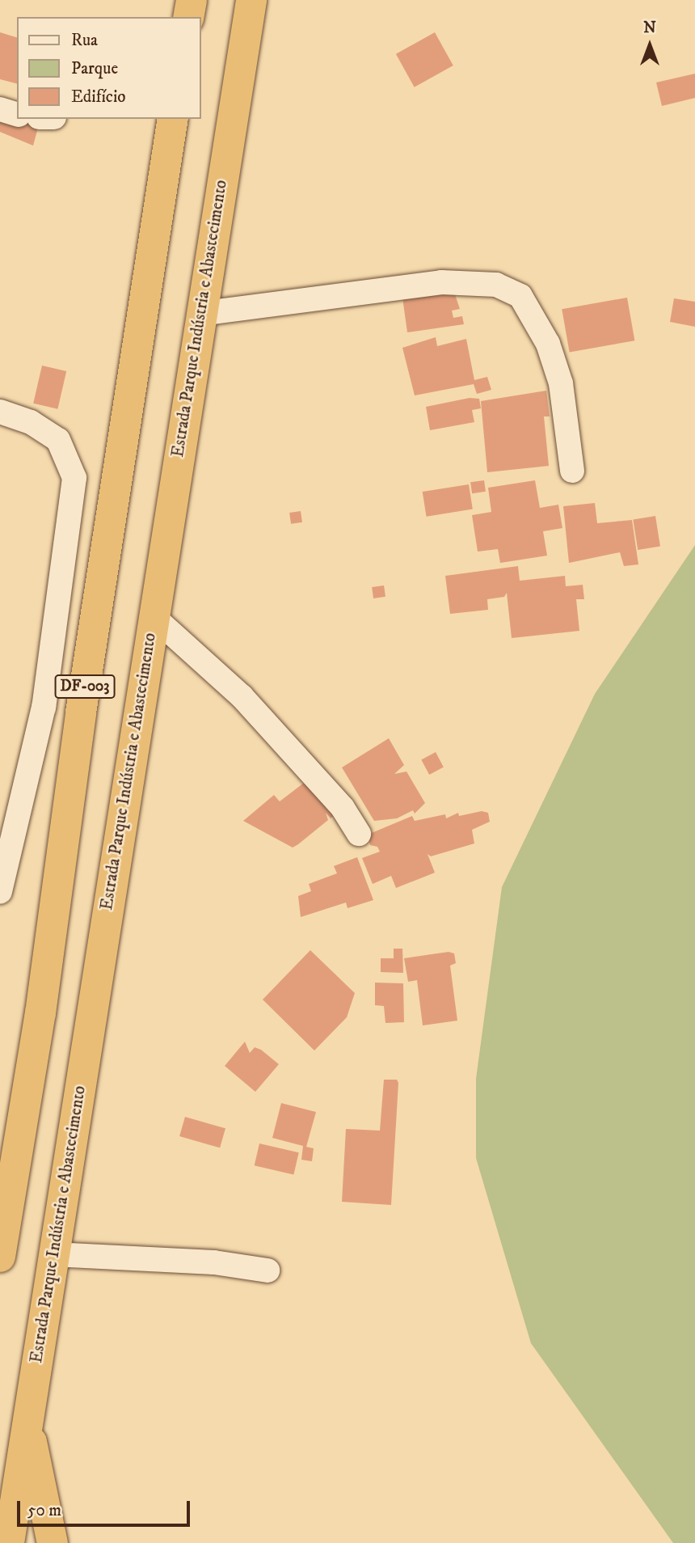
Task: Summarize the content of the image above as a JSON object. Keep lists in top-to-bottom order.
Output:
{
  "streets": {
    "highway": ["Estrada Parque Indústria e Abastecimento", "DF-003"]
  },
  "legend": ["Rua", "Parque", "Edifício"],
  "scale_bar": "50 m",
  "north": "top"
}
